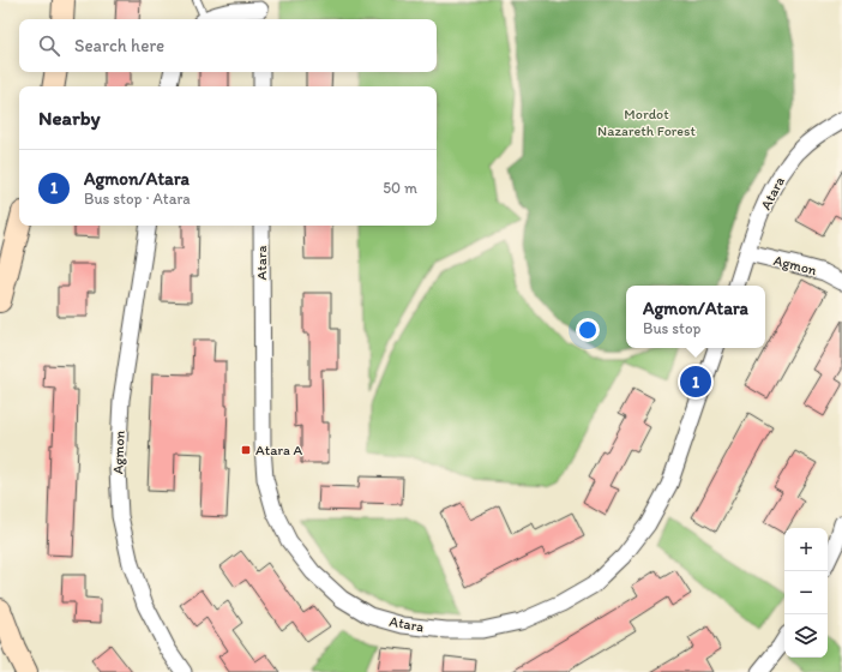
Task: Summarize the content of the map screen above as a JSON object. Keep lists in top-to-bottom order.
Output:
{
  "streets": {
    "street": ["Atara", "Agmon"]
  },
  "crossings": [
    ["Atara", "Agmon"]
  ],
  "parks": ["Mordot Nazareth Forest"],
  "places": {
    "transit": ["Atara A"]
  },
  "page": {
    "search": "Search here",
    "heading": "Nearby",
    "list": [
      {
        "mark": "1",
        "name": "Agmon/Atara",
        "note": "Bus stop · Atara",
        "value": "50 m"
      }
    ],
    "popup": ["Agmon/Atara", "Bus stop"],
    "pins": "1",
    "map_buttons": ["+", "−"]
  }
}
